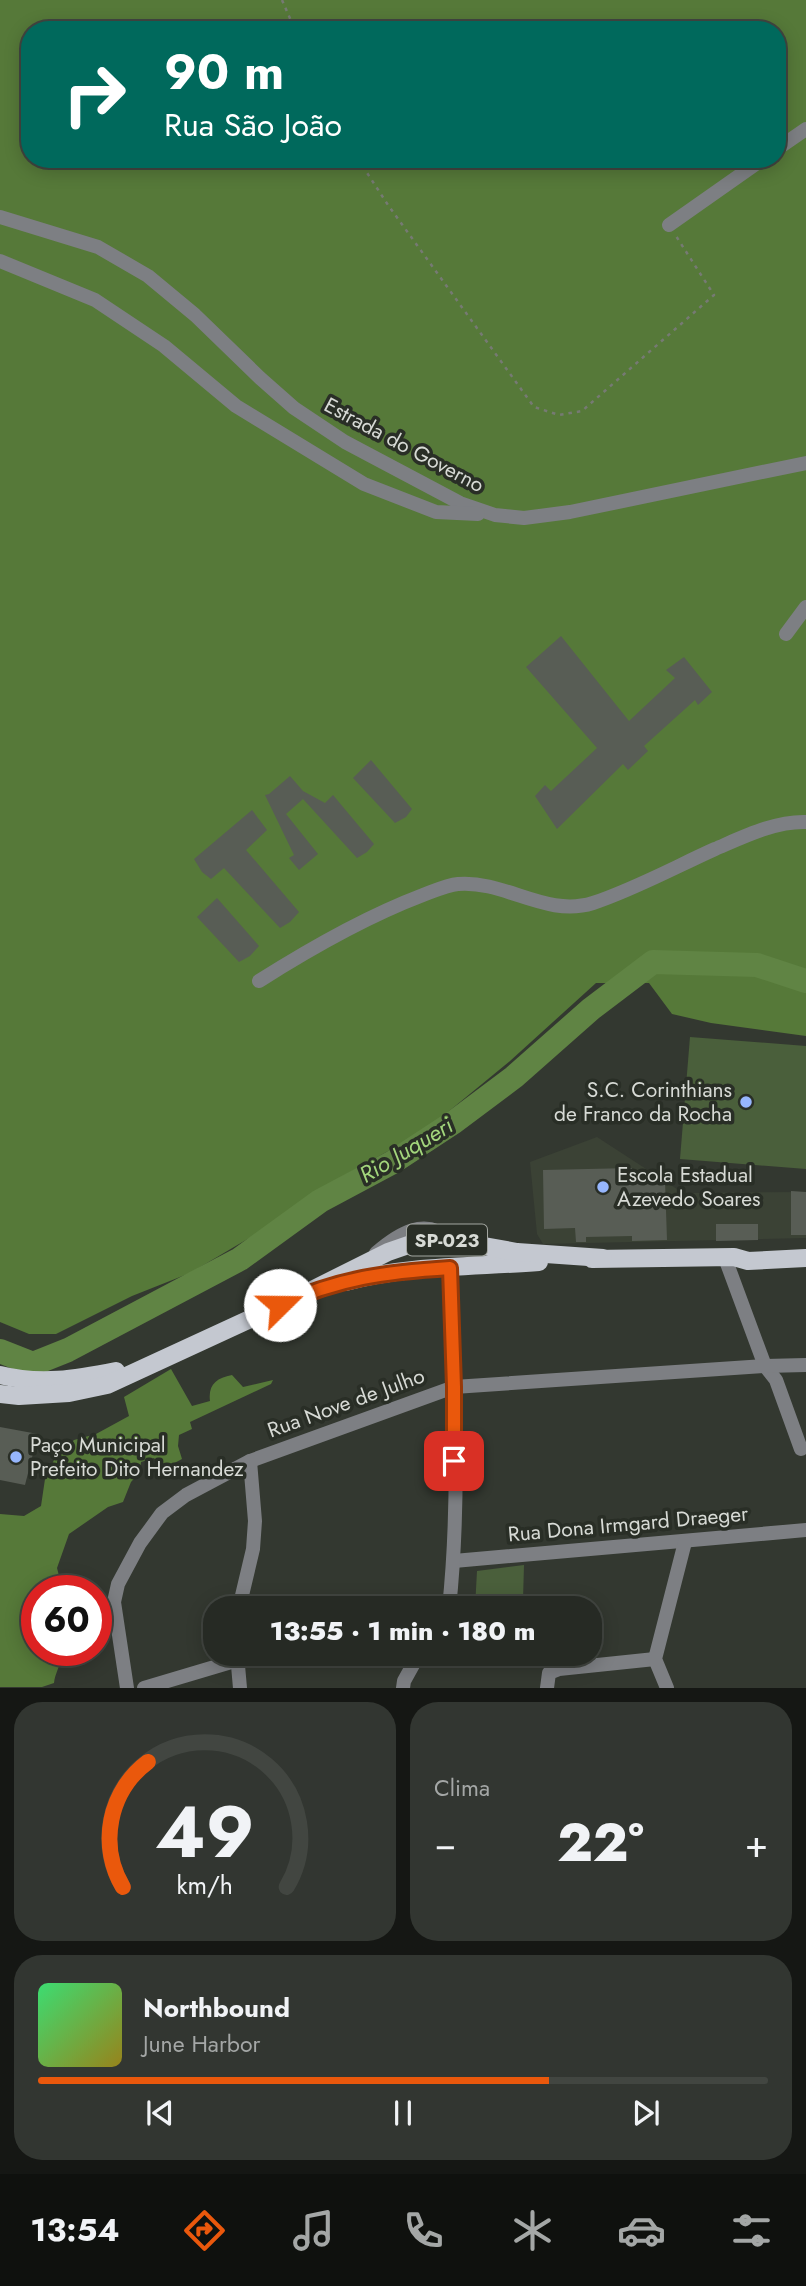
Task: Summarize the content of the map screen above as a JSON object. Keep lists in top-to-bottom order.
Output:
{
  "streets": {
    "main road": ["SP-023"],
    "street": ["Estrada do Governo", "Rua Nove de Julho", "Rua Dona Irmgard Draeger"]
  },
  "water": ["Rio Juqueri"],
  "places": ["S.C. Corinthians de Franco da Rocha", "Escola Estadual Azevedo Soares", "Paço Municipal Prefeito Dito Hernandez"],
  "page": {
    "turn": ["90 m", "Rua São João"],
    "limit": "60",
    "trip": "13:55 · 1 min · 180 m",
    "tile": "Clima",
    "heat": ["−", "22°", "+"],
    "song": ["Northbound", "June Harbor"],
    "tabs": "13:54",
    "gauge": ["49", "km/h"]
  }
}
